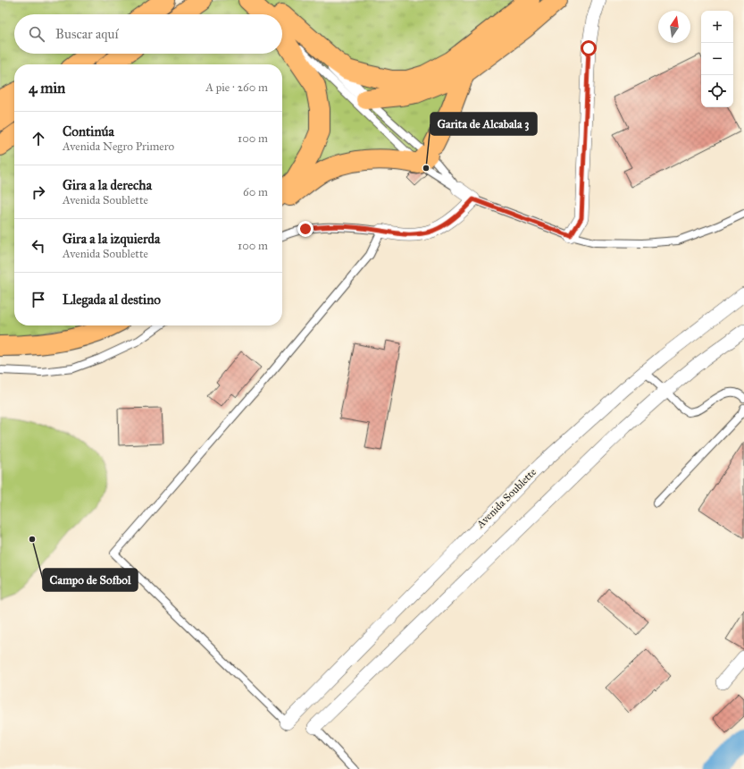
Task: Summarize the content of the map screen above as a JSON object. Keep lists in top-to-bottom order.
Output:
{
  "streets": {
    "street": ["Avenida Soublette"]
  },
  "places": ["Garita de Alcabala 3", "Campo de Sofbol"],
  "north": "top",
  "page": {
    "map_buttons": ["+", "−"],
    "search": "Buscar aquí",
    "heading": ["4 min", "A pie · 260 m"],
    "list": [
      ["Continúa", "Avenida Negro Primero", "100 m"],
      ["Gira a la derecha", "Avenida Soublette", "60 m"],
      ["Gira a la izquierda", "Avenida Soublette", "100 m"],
      "Llegada al destino"
    ]
  }
}
